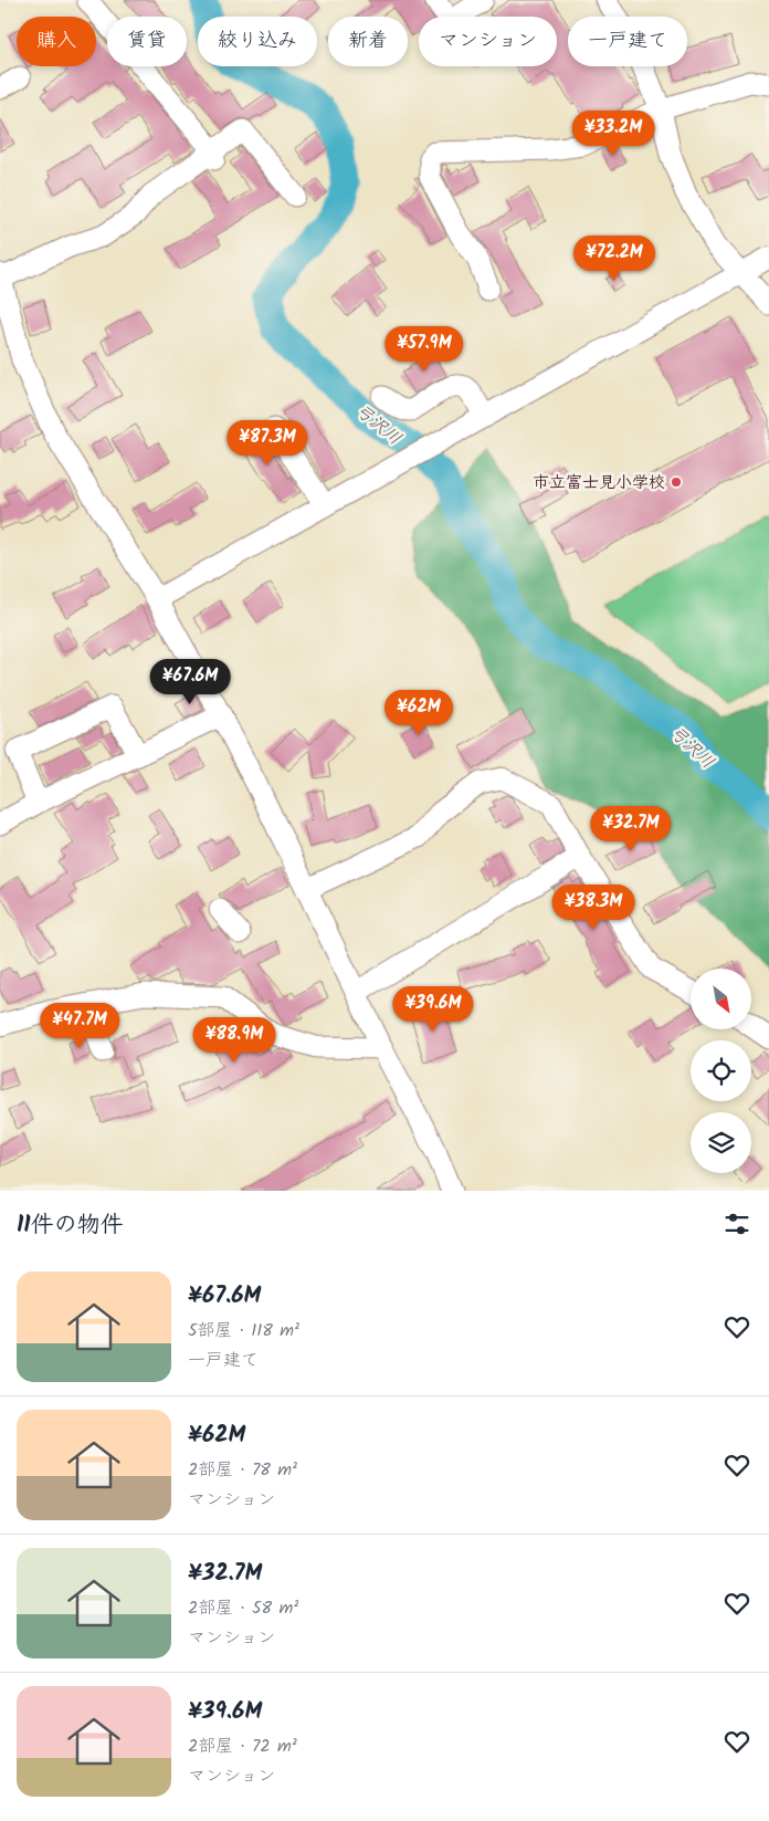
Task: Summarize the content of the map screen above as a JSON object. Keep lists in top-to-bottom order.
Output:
{
  "water": ["弓沢川"],
  "places": ["市立富士見小学校"],
  "north": "bottom right",
  "page": {
    "chip": [
      "購入",
      "賃貸",
      "絞り込み",
      "新着",
      "マンション",
      "一戸建て"
    ],
    "price": [
      "¥33.2M",
      "¥72.2M",
      "¥57.9M",
      "¥87.3M",
      "¥67.6M",
      "¥62M",
      "¥32.7M",
      "¥38.3M",
      "¥39.6M",
      "¥47.7M",
      "¥88.9M"
    ],
    "heading": "11件の物件",
    "list": [
      {
        "name": "¥67.6M",
        "note": "5部屋 · 118 m² · 一戸建て"
      },
      {
        "name": "¥62M",
        "note": "2部屋 · 78 m² · マンション"
      },
      {
        "name": "¥32.7M",
        "note": "2部屋 · 58 m² · マンション"
      },
      {
        "name": "¥39.6M",
        "note": "2部屋 · 72 m² · マンション"
      }
    ]
  }
}
